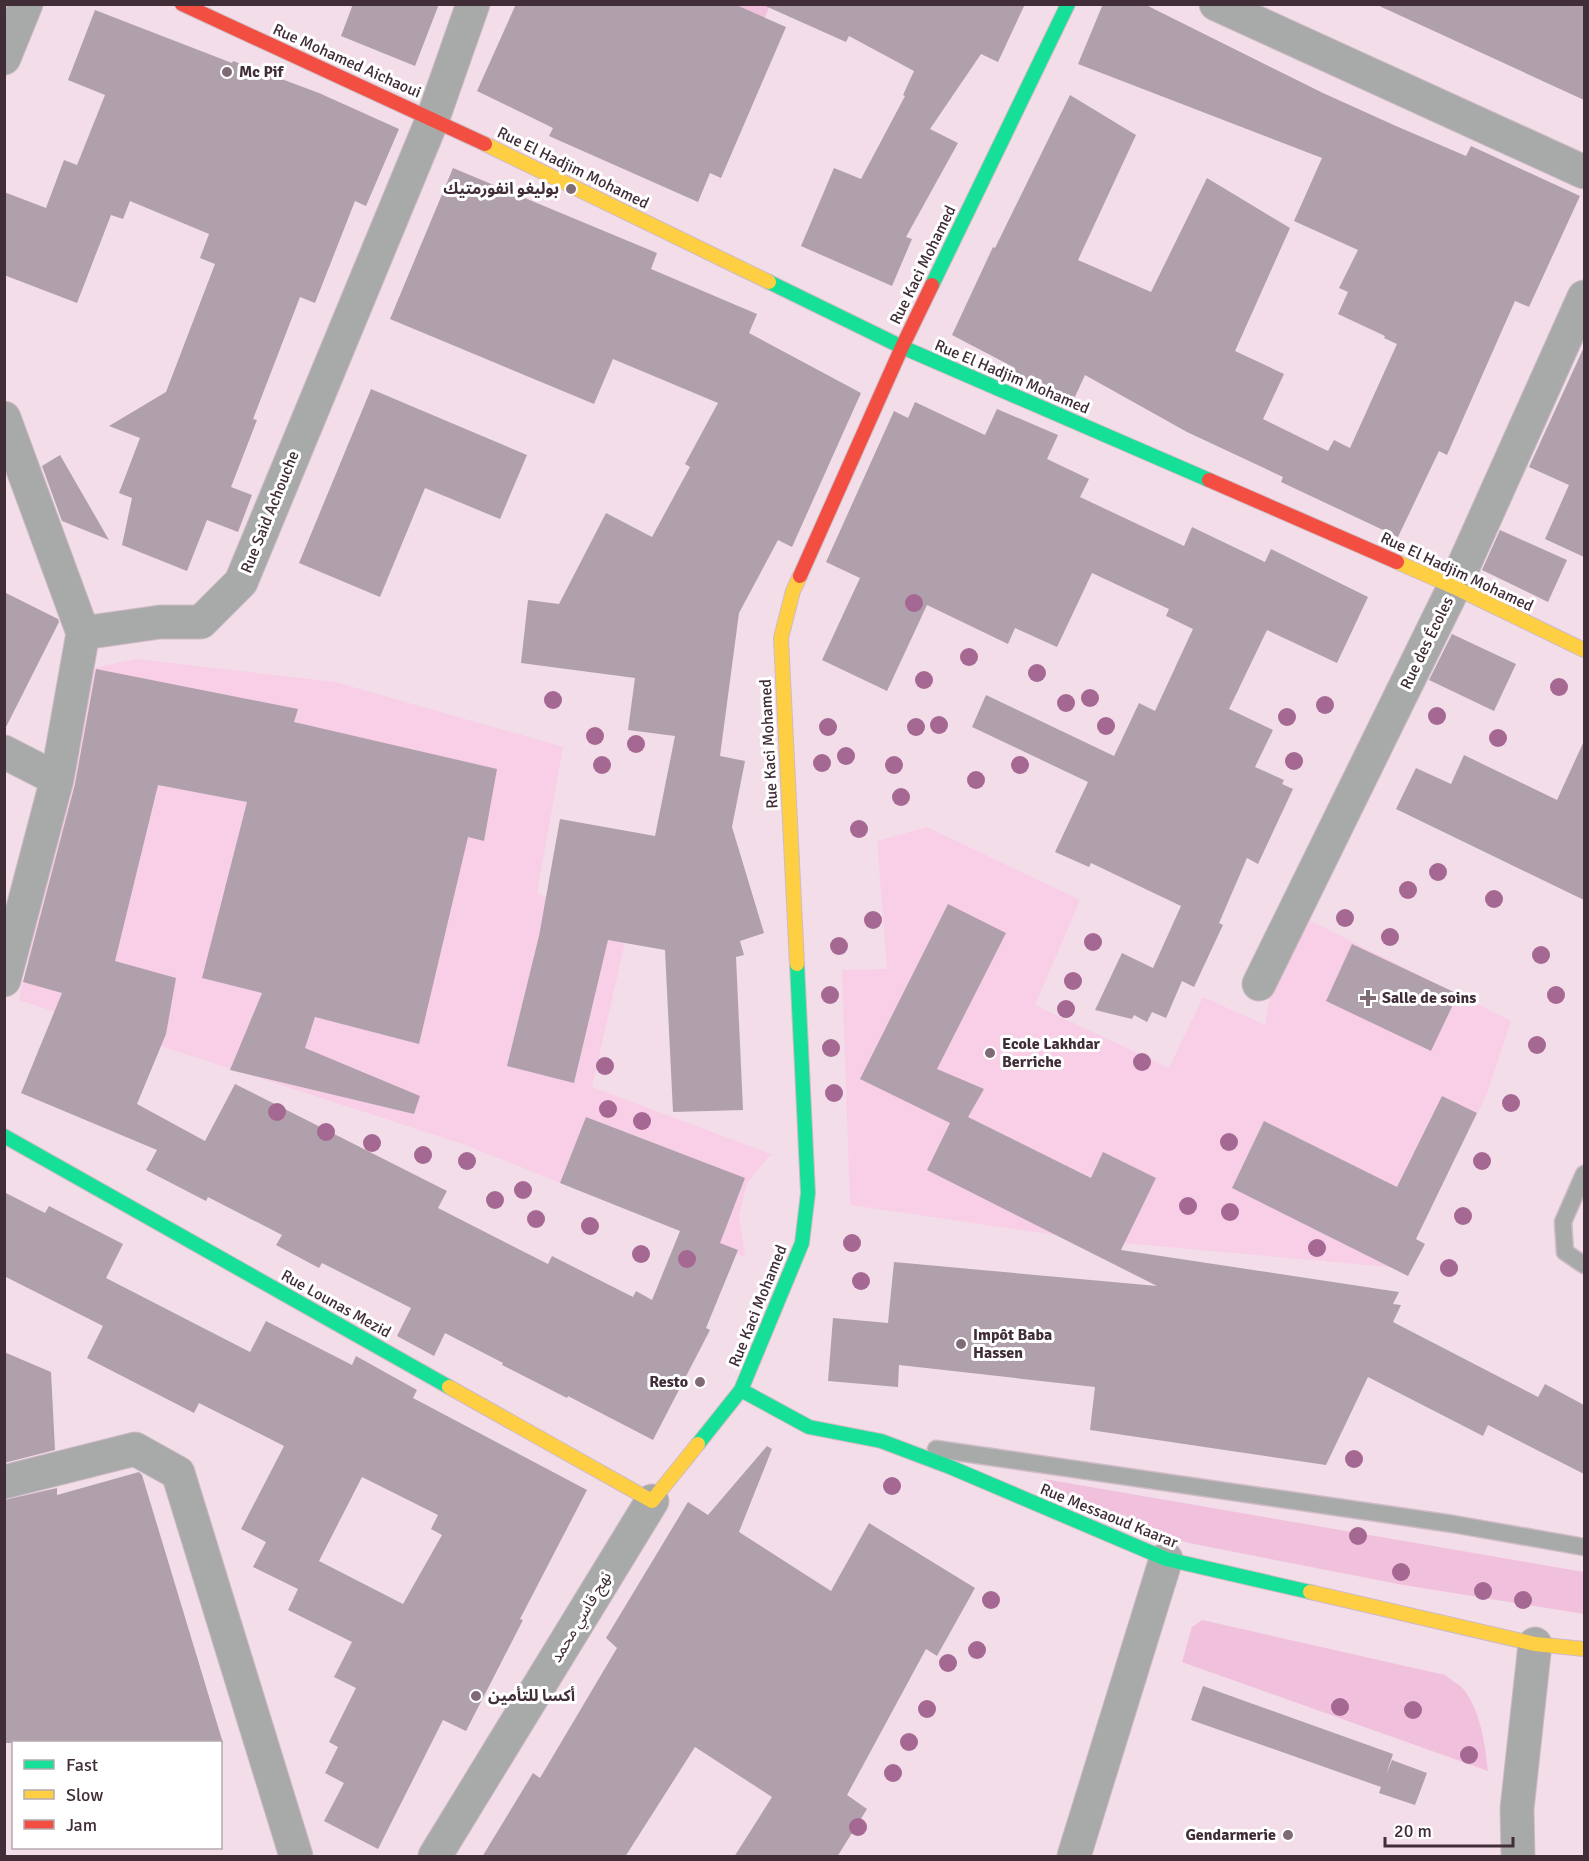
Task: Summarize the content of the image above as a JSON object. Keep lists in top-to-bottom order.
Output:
{
  "streets": {
    "street": [
      "Rue Mohamed Aichaoui",
      "Rue El Hadjim Mohamed",
      "Rue Kaci Mohamed",
      "Rue Said Achouche",
      "Rue des Écoles",
      "Rue Lounas Mezid",
      "Rue Messaoud Kaarar",
      "نهج قاسي محمد"
    ]
  },
  "crossings": [
    ["Rue Mohamed Aichaoui", "Rue El Hadjim Mohamed"],
    ["Rue Mohamed Aichaoui", "Rue Said Achouche"],
    ["Rue El Hadjim Mohamed", "Rue Kaci Mohamed"],
    ["Rue El Hadjim Mohamed", "Rue Said Achouche"],
    ["Rue El Hadjim Mohamed", "Rue des Écoles"],
    ["Rue Kaci Mohamed", "Rue Lounas Mezid"],
    ["Rue Kaci Mohamed", "Rue Messaoud Kaarar"],
    ["Rue Kaci Mohamed", "نهج قاسي محمد"],
    ["Rue Lounas Mezid", "نهج قاسي محمد"]
  ],
  "places": {
    "other": [
      "Mc Pif",
      "بوليغو انفورمتيك",
      "Ecole Lakhdar Berriche",
      "Impôt Baba Hassen",
      "Resto",
      "أكسا للتأمين",
      "Gendarmerie"
    ],
    "health": ["Salle de soins"]
  },
  "legend": ["Fast", "Slow", "Jam"],
  "scale_bar": "20 m"
}
